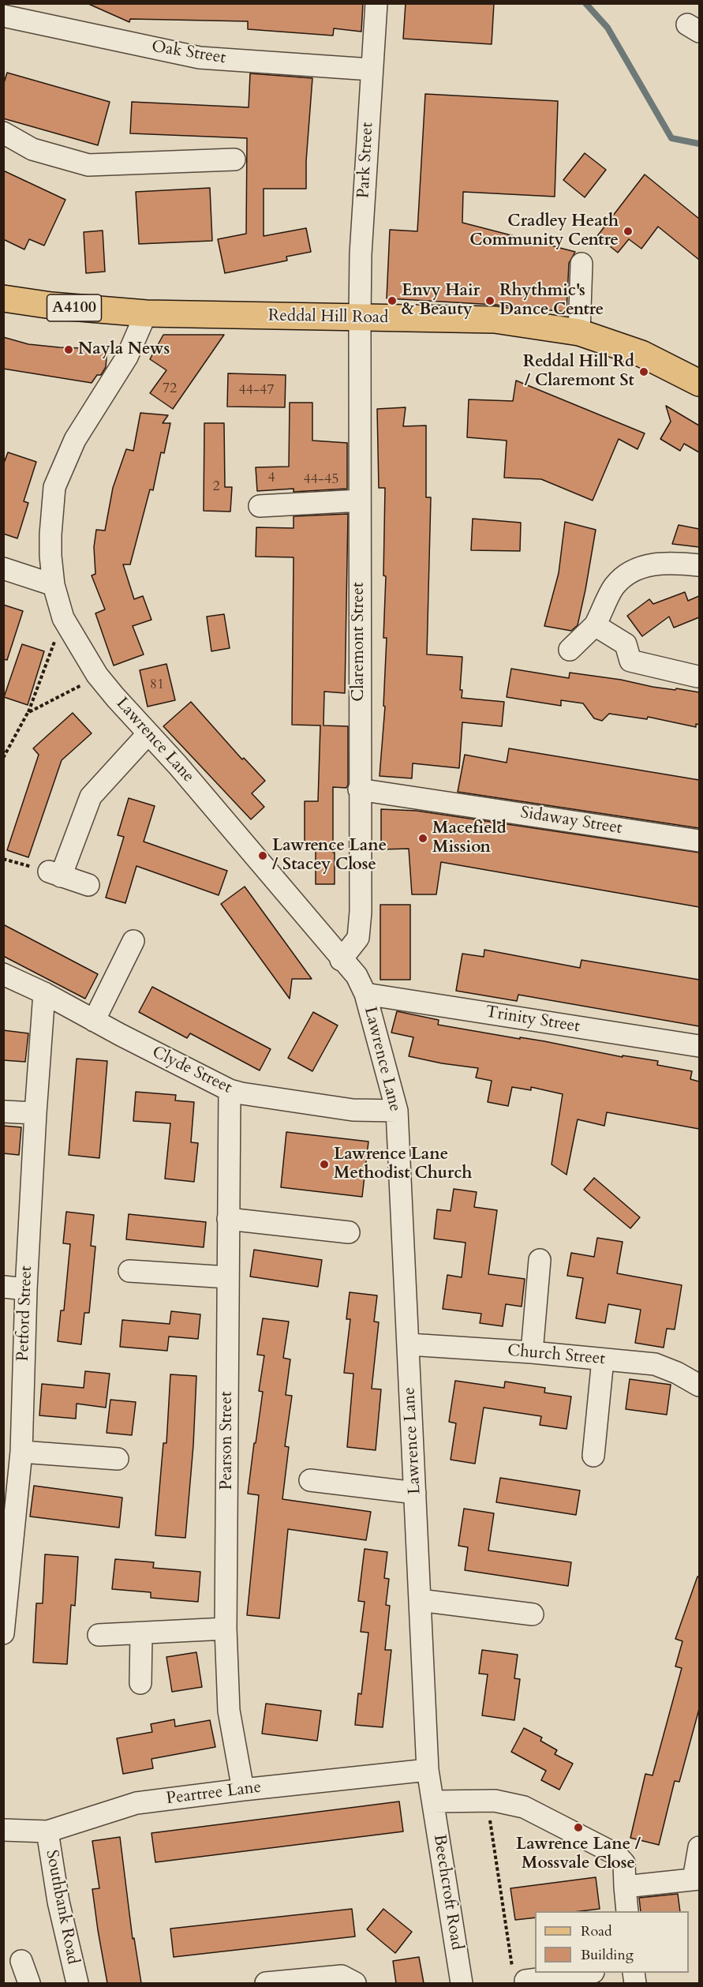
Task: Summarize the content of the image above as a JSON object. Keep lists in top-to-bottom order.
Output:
{
  "streets": {
    "main road": ["A4100", "Reddal Hill Road"],
    "street": [
      "Oak Street",
      "Park Street",
      "Claremont Street",
      "Lawrence Lane",
      "Sidaway Street",
      "Trinity Street",
      "Clyde Street",
      "Petford Street",
      "Church Street",
      "Pearson Street",
      "Peartree Lane",
      "Beechcroft Road",
      "Southbank Road"
    ]
  },
  "crossings": [
    ["Oak Street", "Park Street"],
    ["Park Street", "Reddal Hill Road"],
    ["Park Street", "Claremont Street"],
    ["Reddal Hill Road", "Claremont Street"],
    ["Reddal Hill Road", "Lawrence Lane"],
    ["Claremont Street", "Lawrence Lane"],
    ["Claremont Street", "Sidaway Street"],
    ["Lawrence Lane", "Trinity Street"],
    ["Lawrence Lane", "Clyde Street"],
    ["Lawrence Lane", "Church Street"],
    ["Lawrence Lane", "Peartree Lane"],
    ["Lawrence Lane", "Beechcroft Road"],
    ["Clyde Street", "Petford Street"],
    ["Clyde Street", "Pearson Street"],
    ["Pearson Street", "Peartree Lane"],
    ["Peartree Lane", "Southbank Road"]
  ],
  "places": [
    "Cradley Heath Community Centre",
    "Envy Hair & Beauty",
    "Rhythmic's Dance Centre",
    "Nayla News",
    "Reddal Hill Rd / Claremont St",
    "Macefield Mission",
    "Lawrence Lane / Stacey Close",
    "Lawrence Lane Methodist Church",
    "Lawrence Lane / Mossvale Close"
  ],
  "house_numbers": [
    "72",
    "44-47",
    "4",
    "44-45",
    "2",
    "81"
  ],
  "legend": ["Road", "Building"]
}
